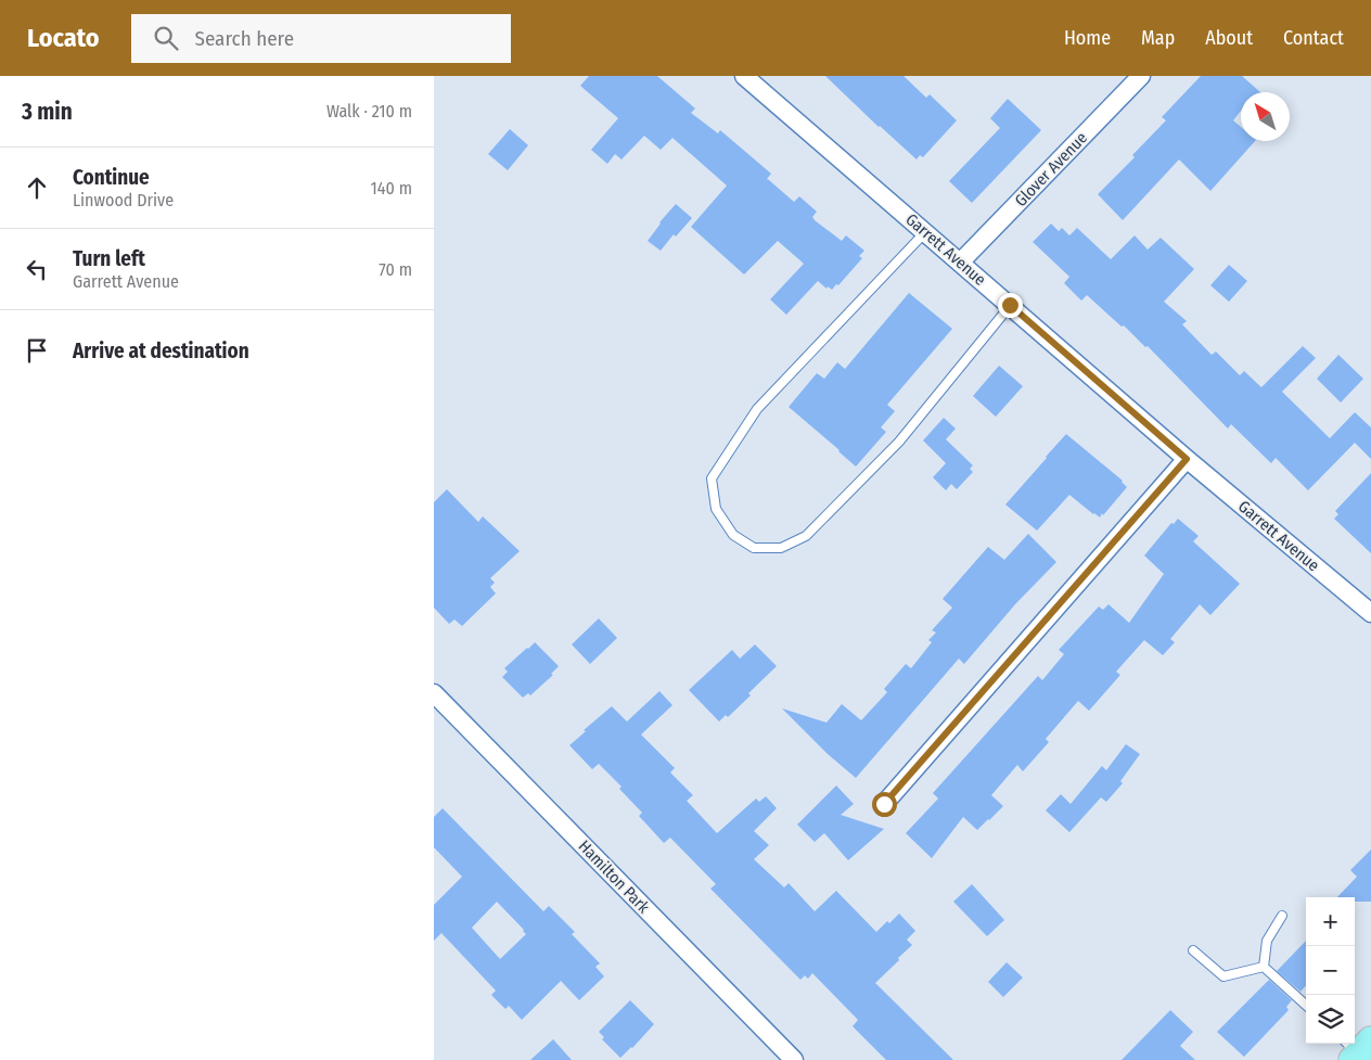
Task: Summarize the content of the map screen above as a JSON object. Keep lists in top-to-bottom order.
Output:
{
  "streets": {
    "street": ["Glover Avenue", "Garrett Avenue", "Hamilton Park"]
  },
  "crossings": [
    ["Glover Avenue", "Garrett Avenue"]
  ],
  "north": "top left",
  "page": {
    "header": "Locato",
    "search": "Search here",
    "nav": [
      "Home",
      "Map",
      "About",
      "Contact"
    ],
    "heading": ["3 min", "Walk · 210 m"],
    "list": [
      ["Continue", "Linwood Drive", "140 m"],
      ["Turn left", "Garrett Avenue", "70 m"],
      "Arrive at destination"
    ],
    "map_buttons": ["+", "−"]
  }
}
